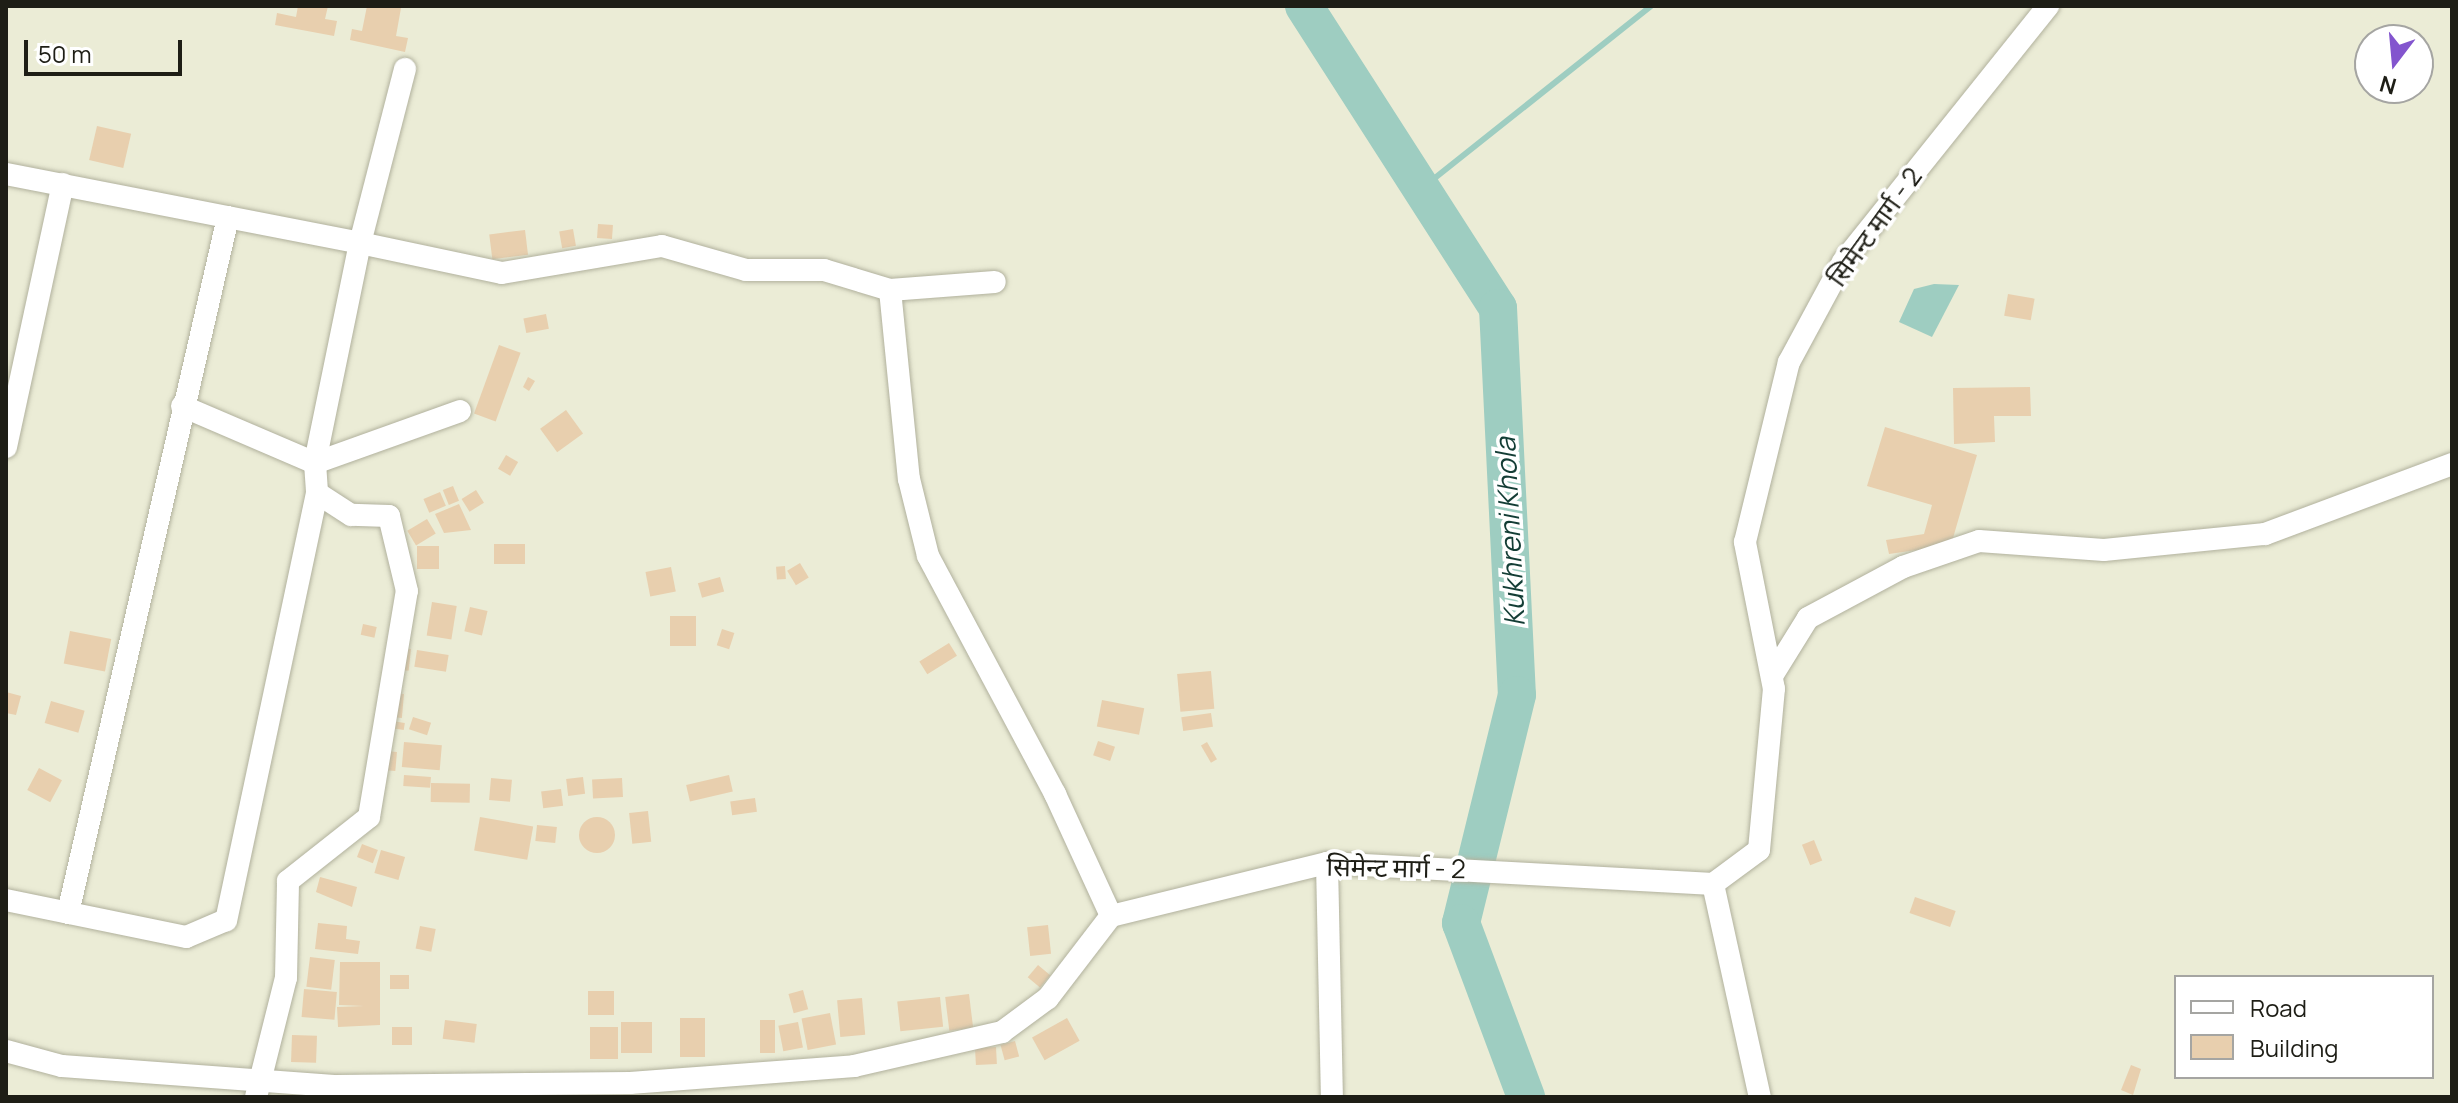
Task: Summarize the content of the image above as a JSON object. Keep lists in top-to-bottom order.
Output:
{
  "streets": {
    "street": ["सिमेन्ट मार्ग - 2"]
  },
  "water": ["Kukhreni Khola"],
  "legend": ["Road", "Building"],
  "scale_bar": "50 m",
  "north": "bottom"
}
